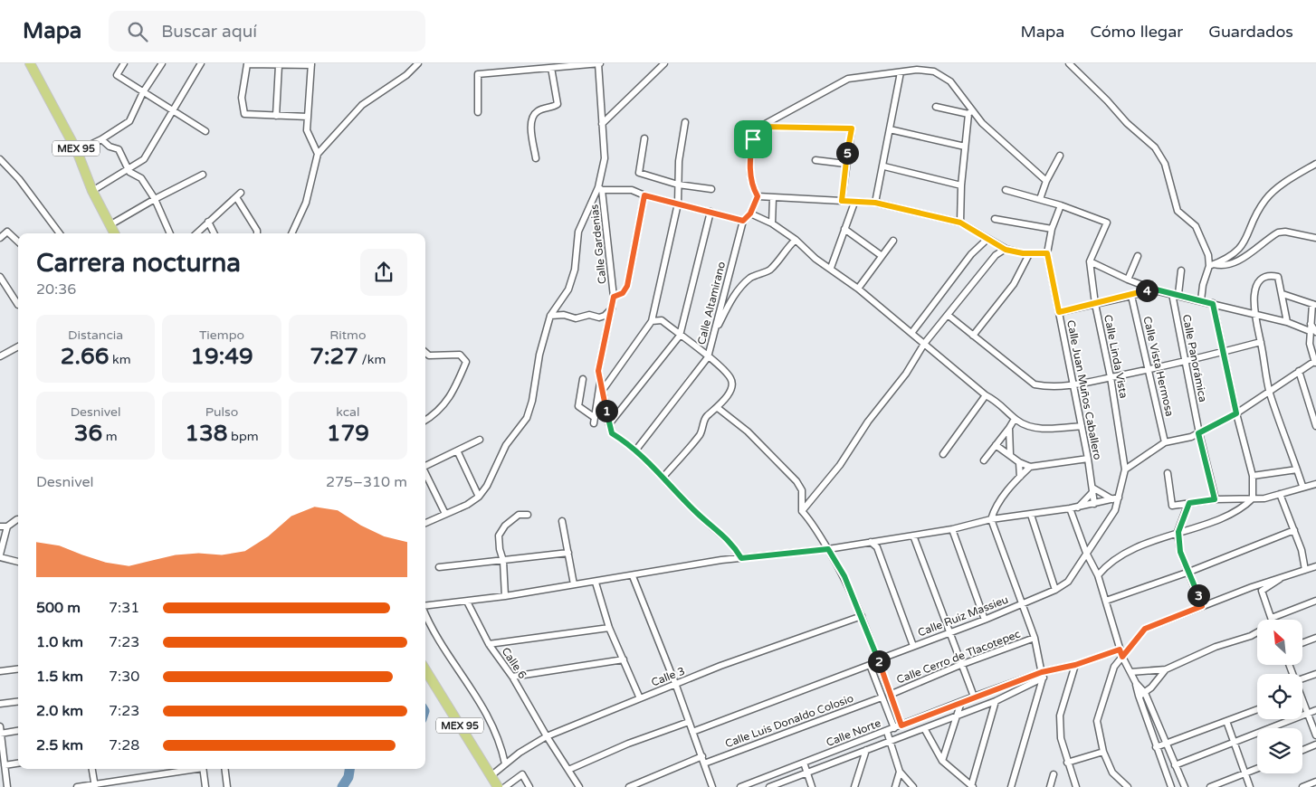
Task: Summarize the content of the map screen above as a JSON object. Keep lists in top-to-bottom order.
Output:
{
  "streets": {
    "main road": ["MEX 95"],
    "street": [
      "Calle Gardenias",
      "Calle Altamirano",
      "Calle Linda Vista",
      "Calle Panorámica",
      "Calle Vista Hermosa",
      "Calle Juan Muños Caballero",
      "Calle Ruiz Massieu",
      "Calle Cerro de Tlacotepec",
      "Calle 6",
      "Calle 3",
      "Calle Luis Donaldo Colosio",
      "Calle Norte"
    ]
  },
  "crossings": [
    ["MEX 95", "Calle 3"],
    ["Calle Gardenias", "Calle Altamirano"],
    ["Calle Linda Vista", "Calle Ruiz Massieu"],
    ["Calle 6", "Calle 3"]
  ],
  "north": "top left",
  "page": {
    "header": "Mapa",
    "search": "Buscar aquí",
    "nav": ["Mapa", "Cómo llegar", "Guardados"],
    "pins": [
      "5",
      "4",
      "1",
      "3",
      "2"
    ],
    "heading": ["Carrera nocturna", "20:36"],
    "stats": [
      ["Distancia", "2.66 km"],
      ["Tiempo", "19:49"],
      ["Ritmo", "7:27 /km"],
      ["Desnivel", "36 m"],
      ["Pulso", "138 bpm"],
      ["kcal", "179"]
    ],
    "chart": ["Desnivel", "275–310 m"],
    "list": [
      {
        "name": "500 m",
        "note": "7:31"
      },
      {
        "name": "1.0 km",
        "note": "7:23"
      },
      {
        "name": "1.5 km",
        "note": "7:30"
      },
      {
        "name": "2.0 km",
        "note": "7:23"
      },
      {
        "name": "2.5 km",
        "note": "7:28"
      }
    ]
  }
}
